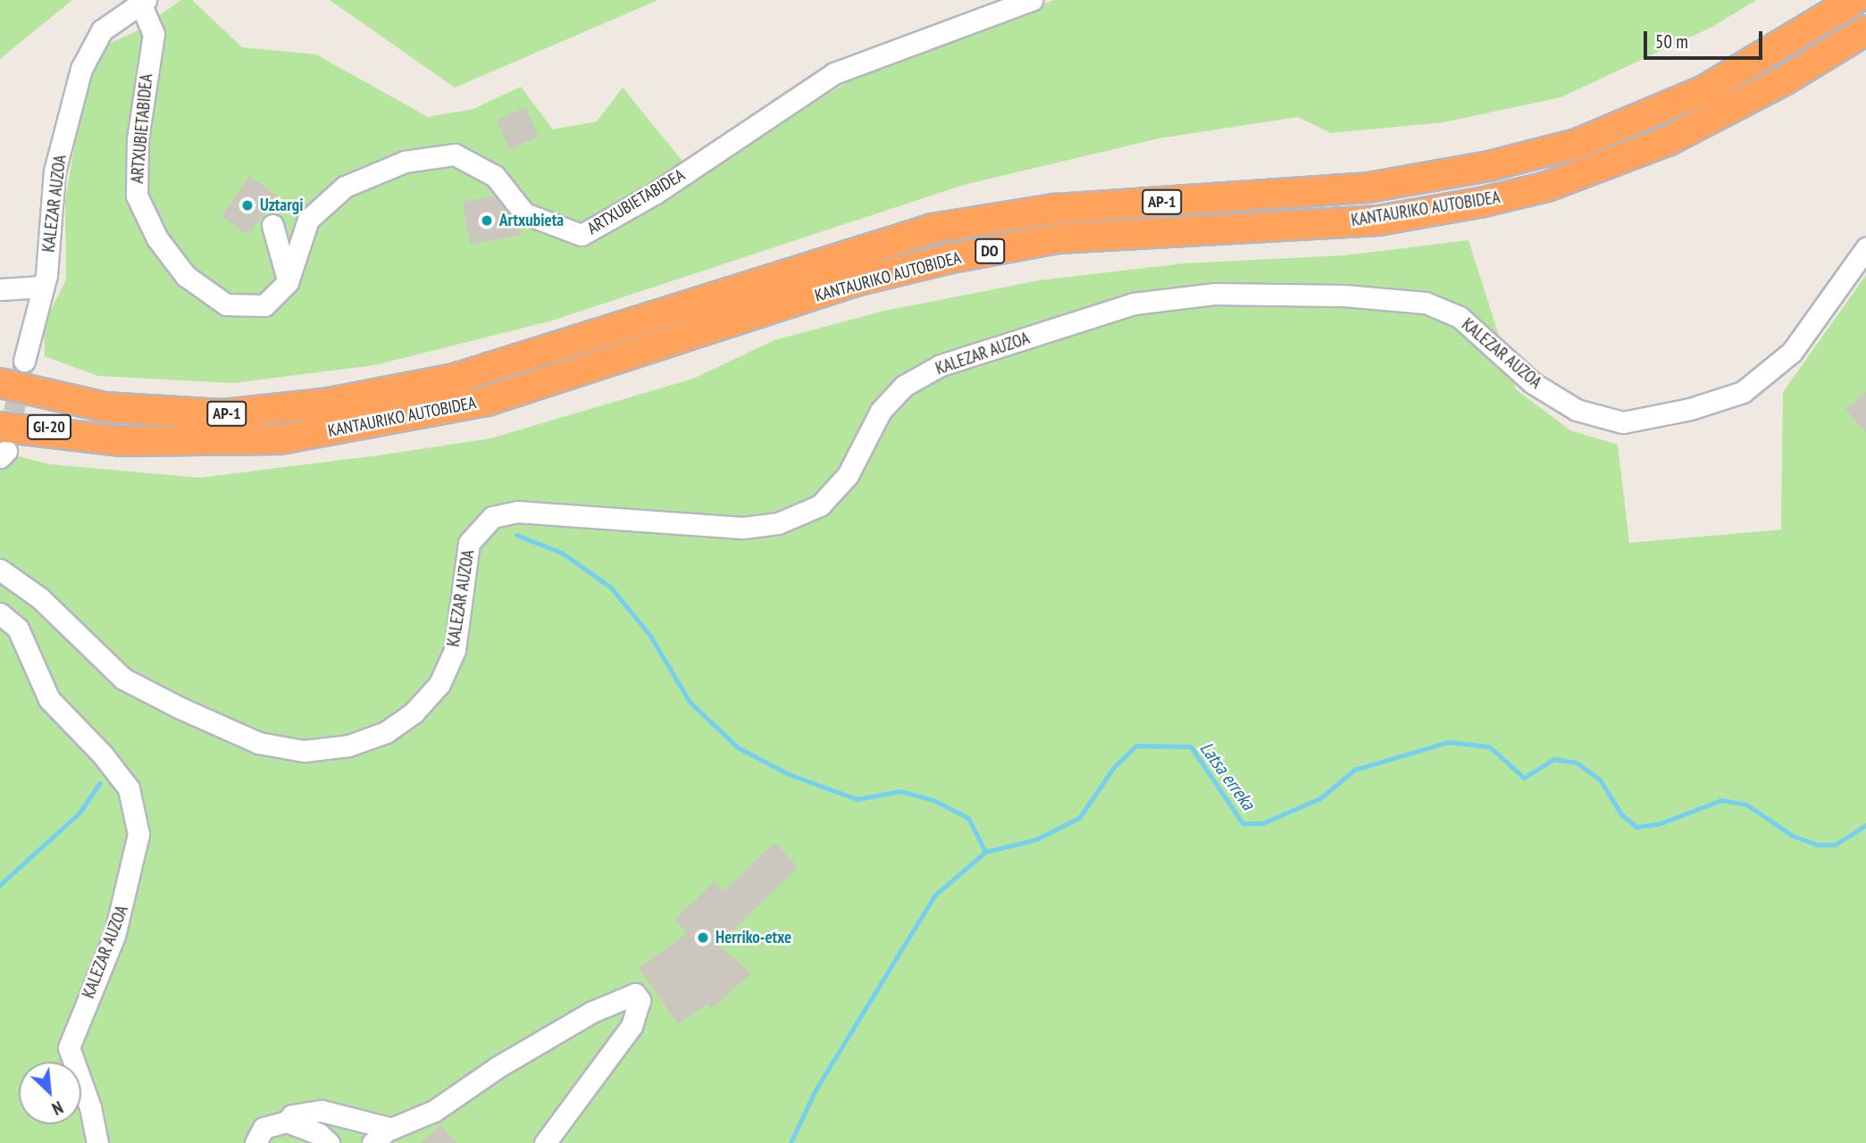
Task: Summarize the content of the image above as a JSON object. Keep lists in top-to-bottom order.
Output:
{
  "streets": {
    "highway": [
      "AP-1",
      "KANTAURIKO AUTOBIDEA",
      "DO",
      "GI-20"
    ],
    "street": ["ARTXUBIETABIDEA", "KALEZAR AUZOA"]
  },
  "crossings": [
    ["ARTXUBIETABIDEA", "KALEZAR AUZOA"],
    ["KANTAURIKO AUTOBIDEA", "GI-20"]
  ],
  "water": ["Latsa erreka"],
  "places": ["Uztargi", "Artxubieta", "Herriko-etxe"],
  "scale_bar": "50 m",
  "north": "bottom right"
}
